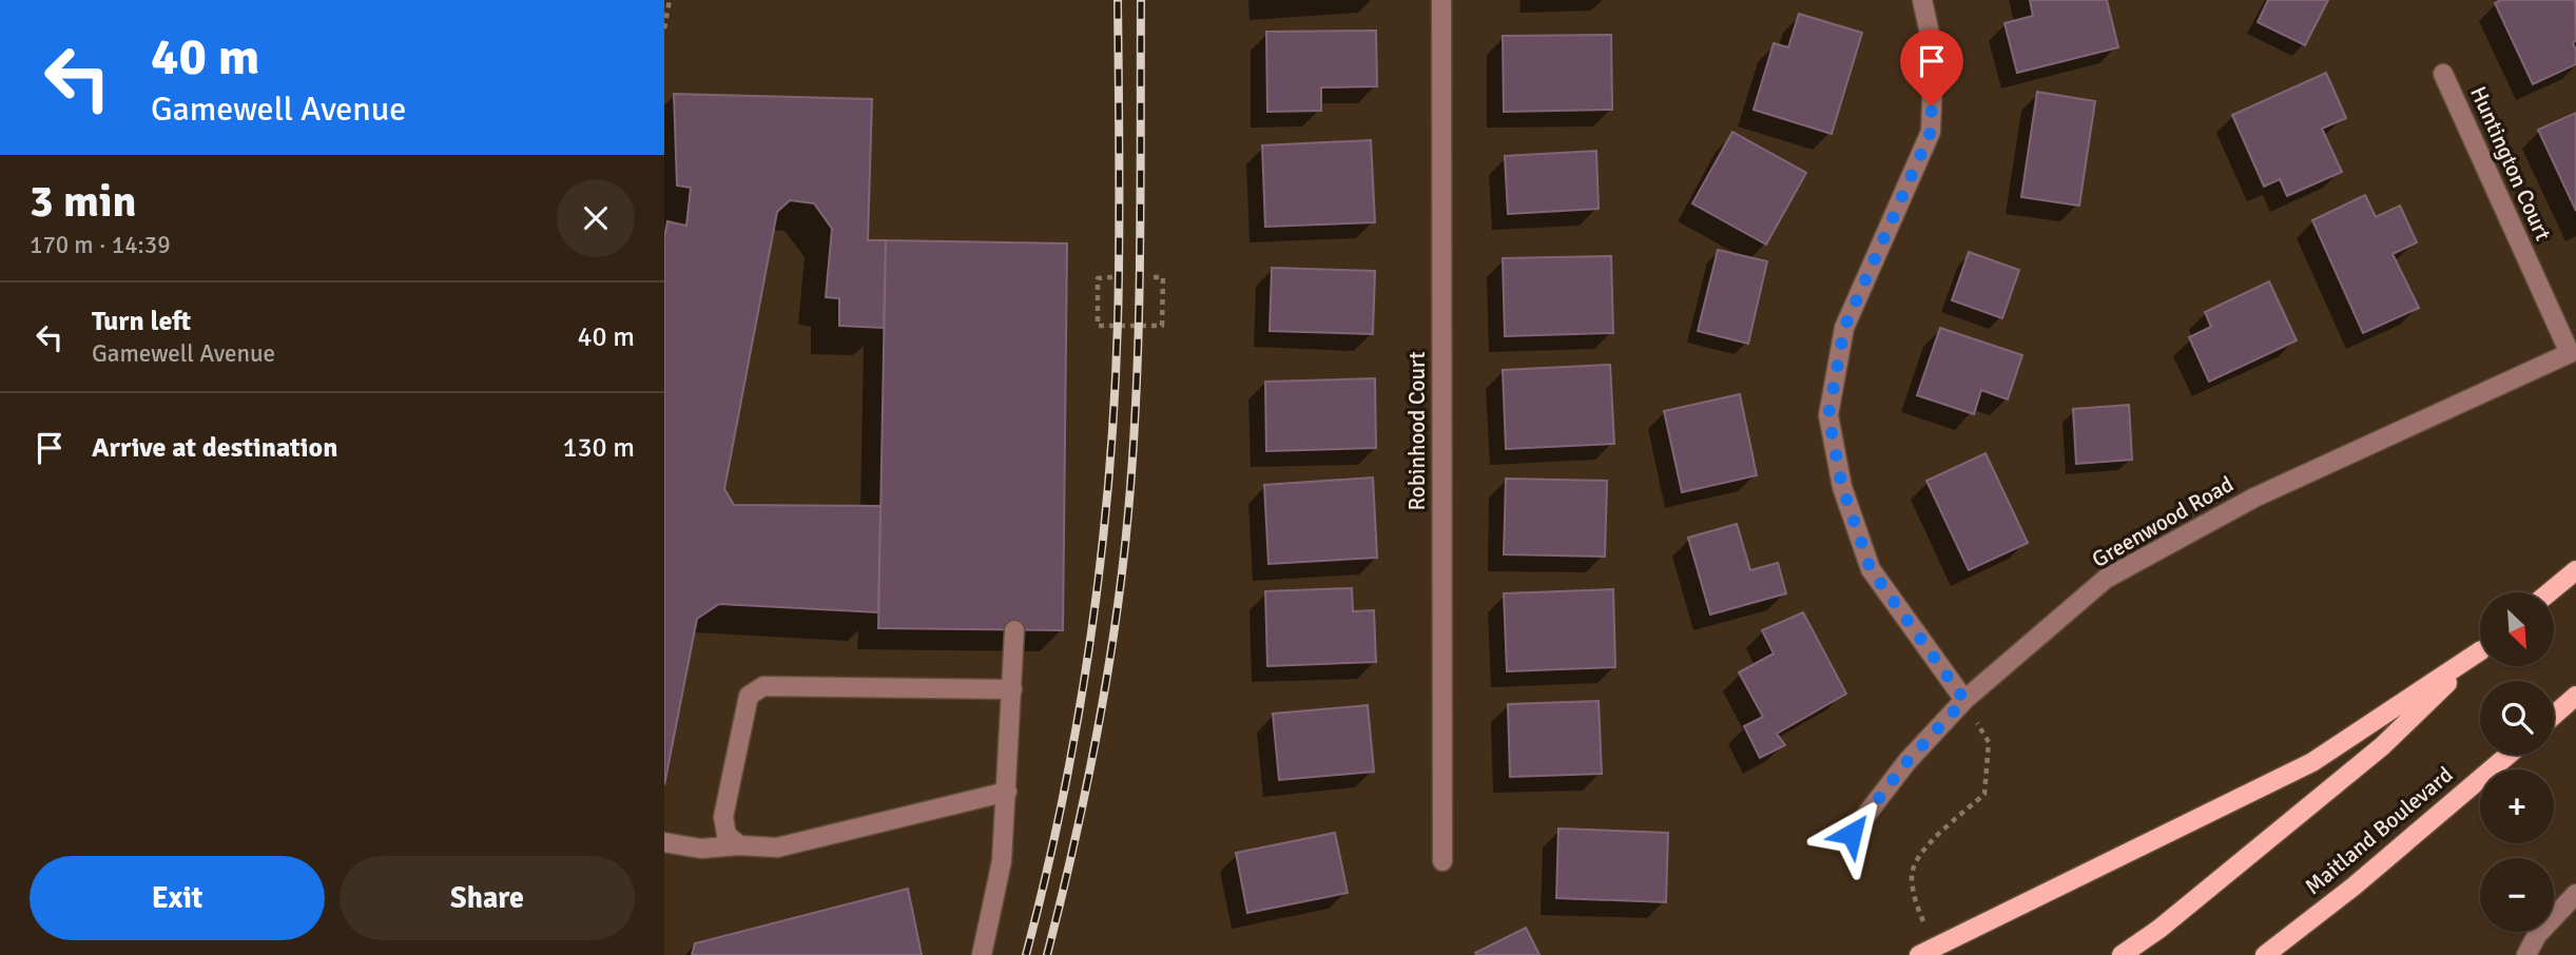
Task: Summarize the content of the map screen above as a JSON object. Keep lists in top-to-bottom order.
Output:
{
  "streets": {
    "main road": ["Maitland Boulevard"],
    "street": ["Huntington Court", "Robinhood Court", "Greenwood Road"]
  },
  "crossings": [
    ["Huntington Court", "Greenwood Road"]
  ],
  "north": "bottom right",
  "page": {
    "turn": ["40 m", "Gamewell Avenue"],
    "heading": ["3 min", "170 m · 14:39"],
    "list": [
      {
        "name": "Turn left",
        "note": "Gamewell Avenue",
        "value": "40 m"
      },
      {
        "name": "Arrive at destination",
        "value": "130 m"
      }
    ],
    "map_buttons": ["+", "−"],
    "buttons": ["Exit", "Share"]
  }
}
